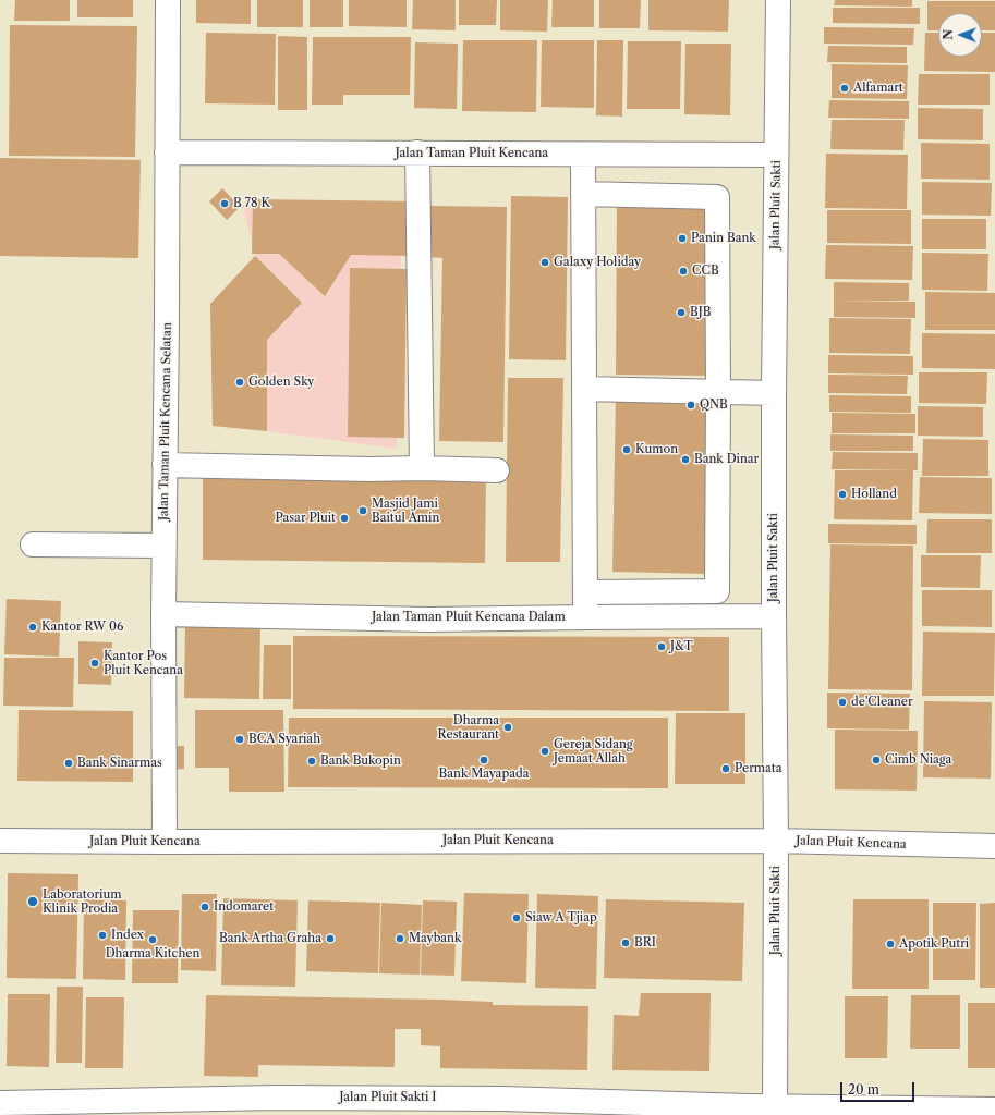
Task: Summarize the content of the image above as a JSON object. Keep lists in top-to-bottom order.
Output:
{
  "streets": {
    "street": [
      "Jalan Taman Pluit Kencana",
      "Jalan Pluit Sakti",
      "Jalan Taman Pluit Kencana Selatan",
      "Jalan Taman Pluit Kencana Dalam",
      "Jalan Pluit Kencana",
      "Jalan Pluit Sakti I"
    ]
  },
  "crossings": [
    ["Jalan Taman Pluit Kencana", "Jalan Pluit Sakti"],
    ["Jalan Taman Pluit Kencana", "Jalan Taman Pluit Kencana Selatan"],
    ["Jalan Pluit Sakti", "Jalan Taman Pluit Kencana Dalam"],
    ["Jalan Pluit Sakti", "Jalan Pluit Kencana"],
    ["Jalan Pluit Sakti", "Jalan Pluit Sakti I"],
    ["Jalan Taman Pluit Kencana Selatan", "Jalan Taman Pluit Kencana Dalam"],
    ["Jalan Taman Pluit Kencana Selatan", "Jalan Pluit Kencana"]
  ],
  "places": [
    "Alfamart",
    "B 78 K",
    "Panin Bank",
    "Galaxy Holiday",
    "CCB",
    "BJB",
    "Golden Sky",
    "QNB",
    "Kumon",
    "Bank Dinar",
    "Holland",
    "Masjid Jami Baitul Amin",
    "Pasar Pluit",
    "Kantor RW 06",
    "J&T",
    "Kantor Pos Pluit Kencana",
    "de’Cleaner",
    "Dharma Restaurant",
    "BCA Syariah",
    "Gereja Sidang Jemaat Allah",
    "Bank Mayapada",
    "Cimb Niaga",
    "Bank Bukopin",
    "Bank Sinarmas",
    "Permata",
    "Laboratorium Klinik Prodia",
    "Indomaret",
    "Siaw A Tjiap",
    "Index",
    "Bank Artha Graha",
    "Maybank",
    "Dharma Kitchen",
    "BRI",
    "Apotik Putri"
  ],
  "scale_bar": "20 m",
  "north": "left"
}
